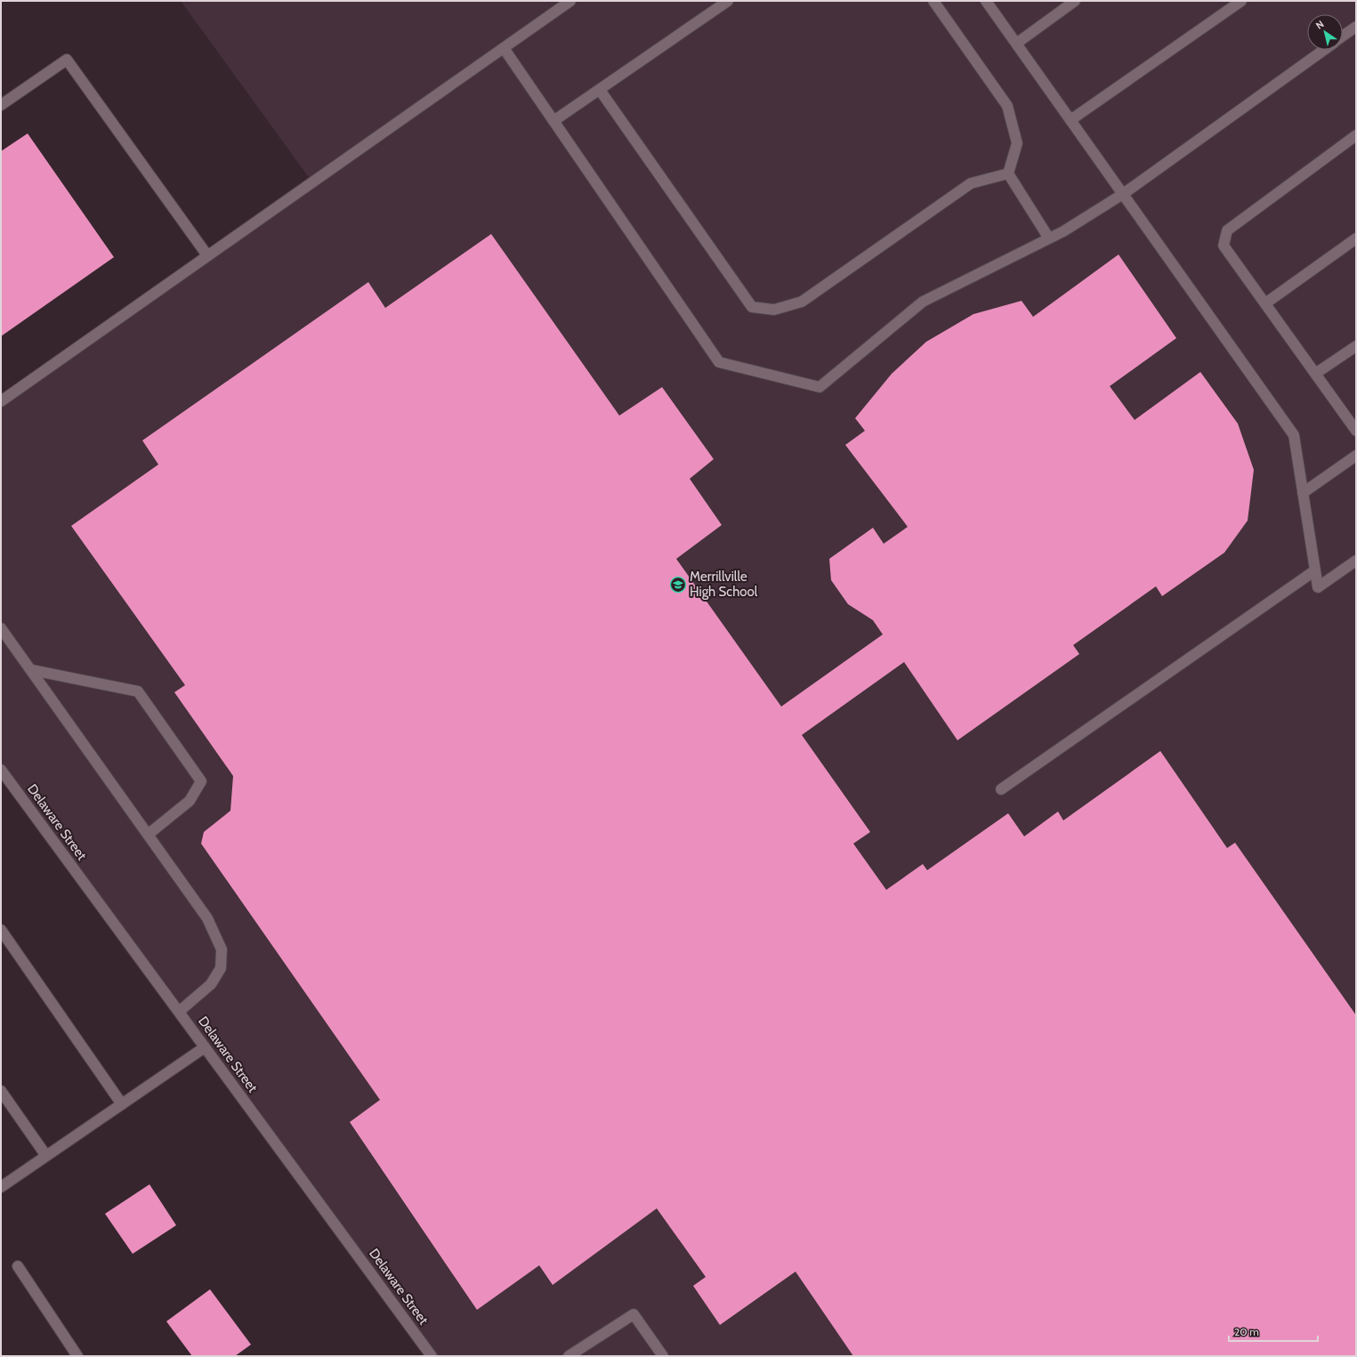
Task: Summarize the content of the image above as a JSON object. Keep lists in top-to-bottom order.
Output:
{
  "streets": {
    "street": ["Delaware Street"]
  },
  "places": {
    "school or university": ["Merrillville High School"]
  },
  "scale_bar": "20 m",
  "north": "top left"
}
